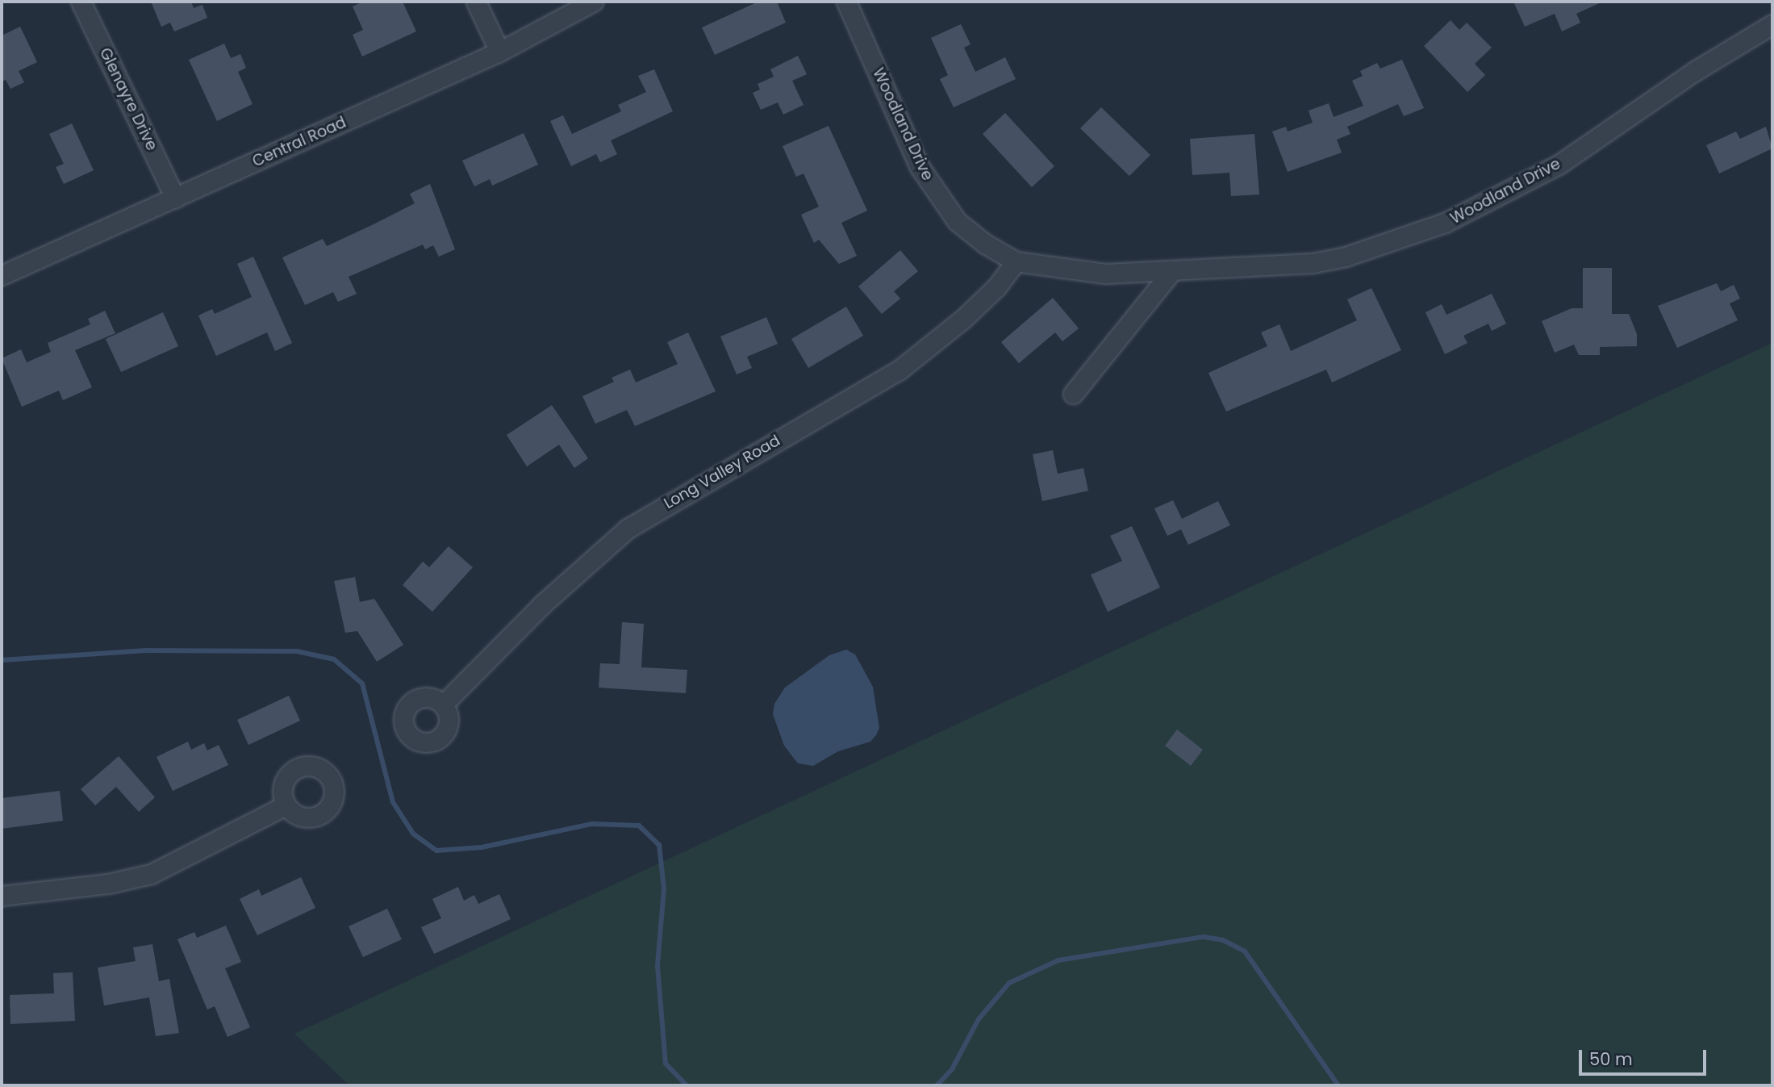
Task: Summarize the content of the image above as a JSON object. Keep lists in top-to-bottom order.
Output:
{
  "streets": {
    "street": [
      "Glenayre Drive",
      "Woodland Drive",
      "Central Road",
      "Long Valley Road"
    ]
  },
  "crossings": [
    ["Glenayre Drive", "Central Road"],
    ["Woodland Drive", "Long Valley Road"]
  ],
  "scale_bar": "50 m"
}
